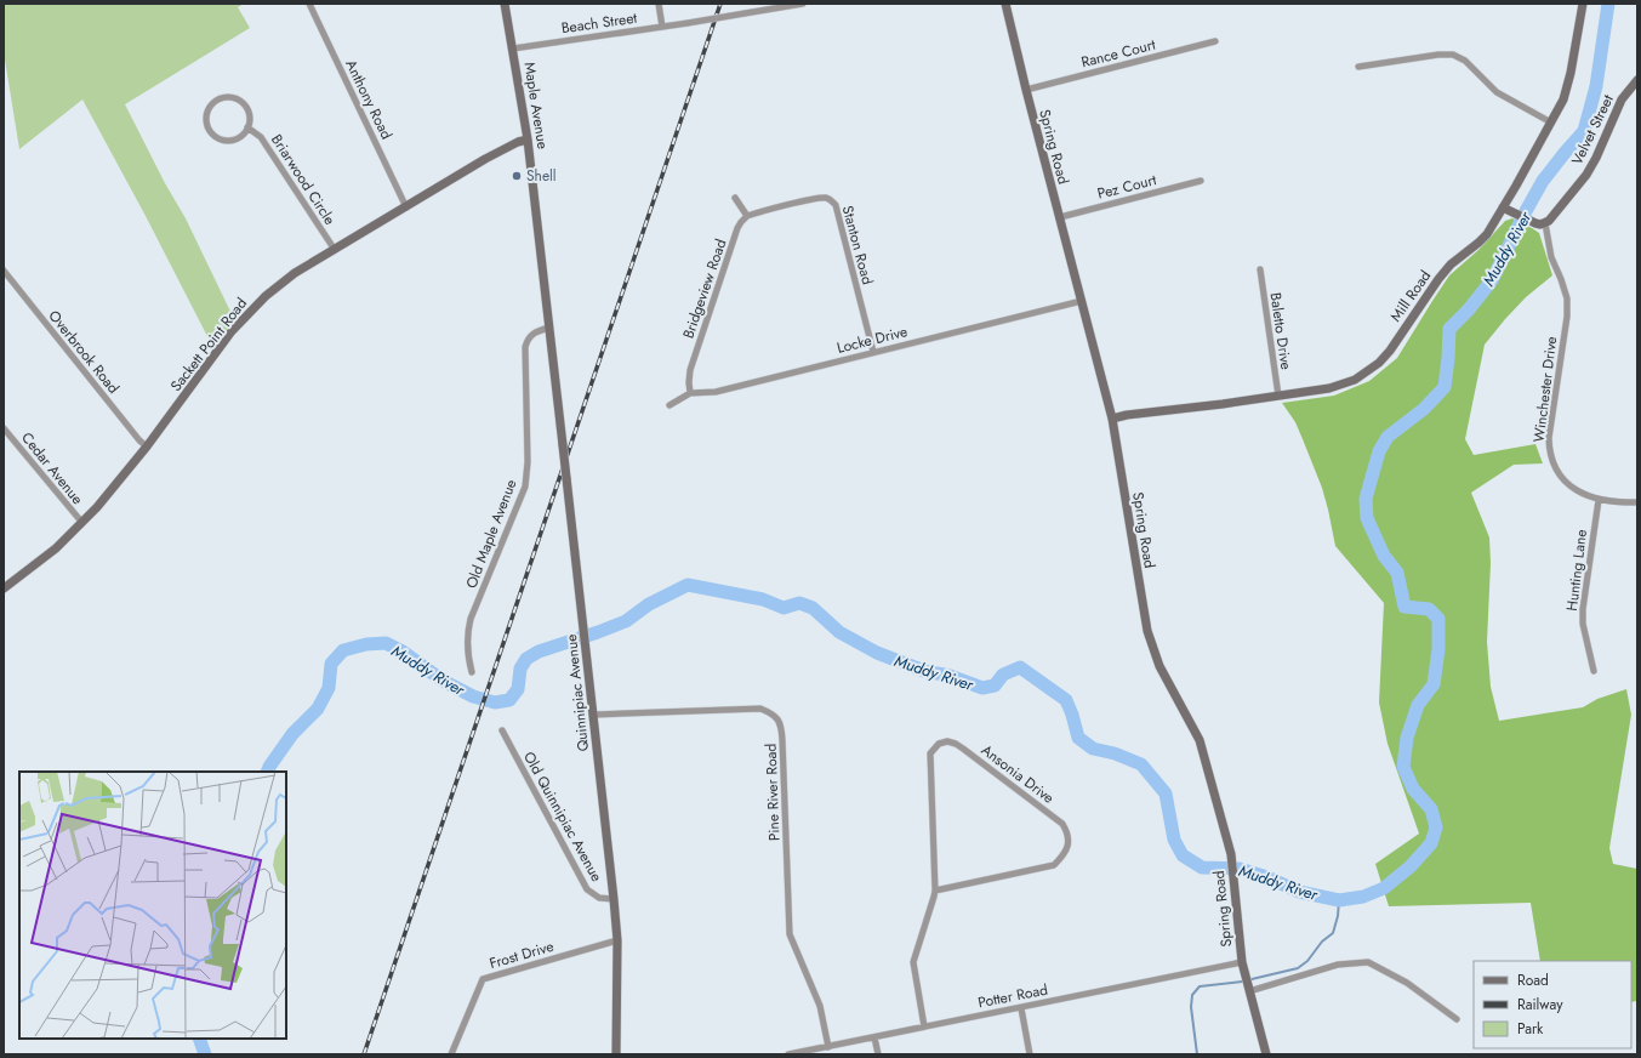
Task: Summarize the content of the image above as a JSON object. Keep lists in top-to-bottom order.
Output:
{
  "streets": {
    "street": [
      "Beach Street",
      "Rance Court",
      "Anthony Road",
      "Maple Avenue",
      "Velvet Street",
      "Spring Road",
      "Briarwood Circle",
      "Pez Court",
      "Stanton Road",
      "Bridgeview Road",
      "Mill Road",
      "Baletto Drive",
      "Locke Drive",
      "Sackett Point Road",
      "Overbrook Road",
      "Winchester Drive",
      "Cedar Avenue",
      "Old Maple Avenue",
      "Hunting Lane",
      "Quinnipiac Avenue",
      "Ansonia Drive",
      "Pine River Road",
      "Old Quinnipiac Avenue",
      "Frost Drive",
      "Potter Road"
    ]
  },
  "crossings": [
    ["Beach Street", "Maple Avenue"],
    ["Rance Court", "Spring Road"],
    ["Anthony Road", "Sackett Point Road"],
    ["Maple Avenue", "Sackett Point Road"],
    ["Maple Avenue", "Old Maple Avenue"],
    ["Maple Avenue", "Quinnipiac Avenue"],
    ["Velvet Street", "Winchester Drive"],
    ["Spring Road", "Pez Court"],
    ["Spring Road", "Mill Road"],
    ["Spring Road", "Locke Drive"],
    ["Spring Road", "Potter Road"],
    ["Briarwood Circle", "Sackett Point Road"],
    ["Stanton Road", "Bridgeview Road"],
    ["Stanton Road", "Locke Drive"],
    ["Bridgeview Road", "Locke Drive"],
    ["Mill Road", "Baletto Drive"],
    ["Sackett Point Road", "Overbrook Road"],
    ["Sackett Point Road", "Cedar Avenue"],
    ["Winchester Drive", "Hunting Lane"],
    ["Old Maple Avenue", "Quinnipiac Avenue"],
    ["Quinnipiac Avenue", "Pine River Road"],
    ["Quinnipiac Avenue", "Old Quinnipiac Avenue"],
    ["Quinnipiac Avenue", "Frost Drive"],
    ["Ansonia Drive", "Potter Road"],
    ["Pine River Road", "Potter Road"]
  ],
  "water": ["Muddy River"],
  "places": ["Shell"],
  "legend": ["Road", "Railway", "Park"]
}
